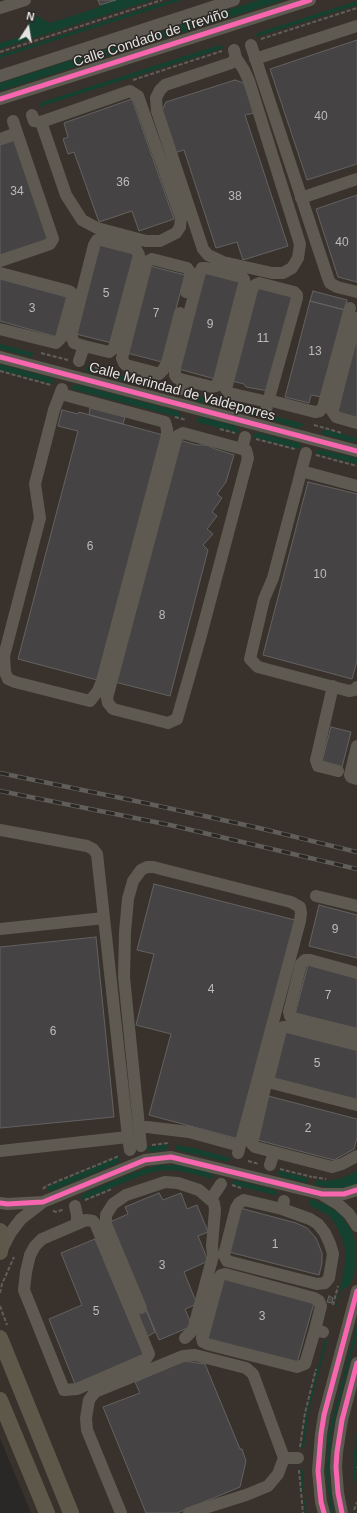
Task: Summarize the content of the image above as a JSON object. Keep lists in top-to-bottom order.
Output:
{
  "streets": {
    "street": ["Calle Condado de Treviño", "Calle Merindad de Valdeporres"]
  },
  "house_numbers": [
    "40",
    "36",
    "34",
    "38",
    "40",
    "5",
    "3",
    "7",
    "9",
    "11",
    "13",
    "6",
    "10",
    "8",
    "9",
    "4",
    "7",
    "6",
    "5",
    "2",
    "1",
    "3",
    "5",
    "3"
  ],
  "north": "top"
}
